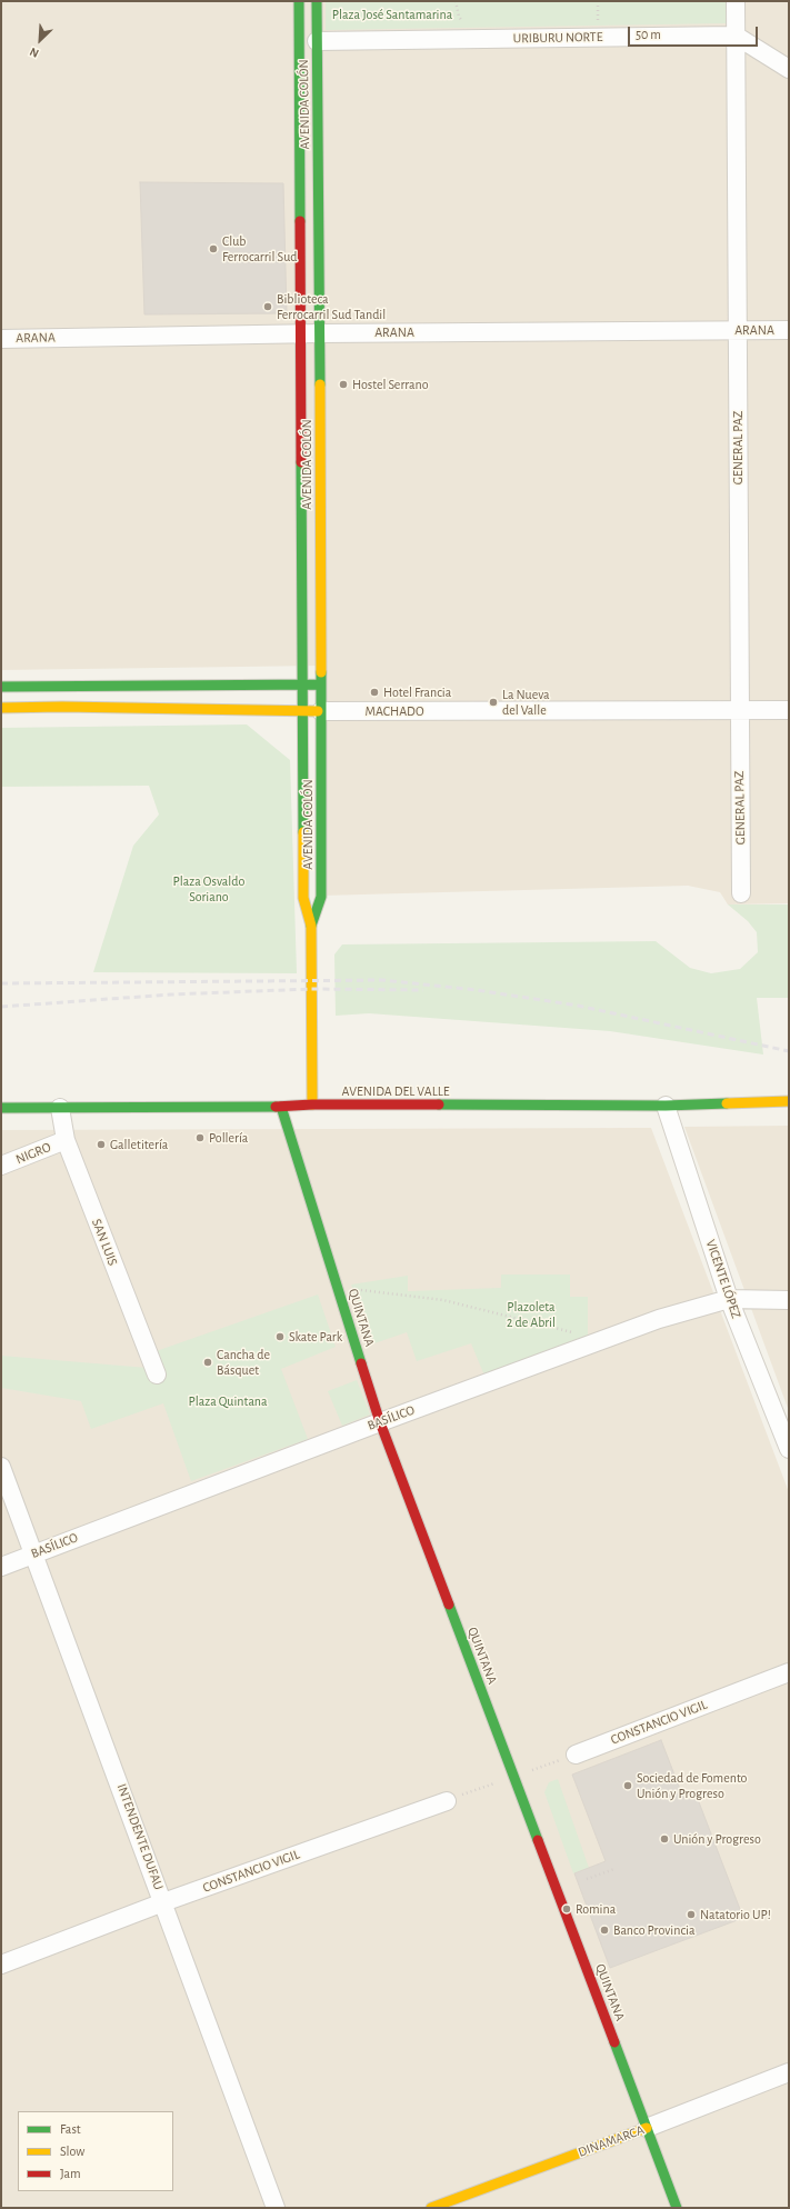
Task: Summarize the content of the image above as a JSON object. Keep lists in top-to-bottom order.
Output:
{
  "streets": {
    "main road": [
      "AVENIDA COLÓN",
      "MACHADO",
      "AVENIDA DEL VALLE",
      "QUINTANA",
      "DINAMARCA"
    ],
    "street": [
      "URIBURU NORTE",
      "ARANA",
      "GENERAL PAZ",
      "NIGRO",
      "SAN LUIS",
      "VICENTE LÓPEZ",
      "BASÍLICO",
      "CONSTANCIO VIGIL",
      "INTENDENTE DUFAU"
    ]
  },
  "crossings": [
    ["URIBURU NORTE", "AVENIDA COLÓN"],
    ["URIBURU NORTE", "GENERAL PAZ"],
    ["AVENIDA COLÓN", "ARANA"],
    ["AVENIDA COLÓN", "MACHADO"],
    ["AVENIDA COLÓN", "AVENIDA DEL VALLE"],
    ["ARANA", "GENERAL PAZ"],
    ["GENERAL PAZ", "MACHADO"],
    ["AVENIDA DEL VALLE", "SAN LUIS"],
    ["AVENIDA DEL VALLE", "VICENTE LÓPEZ"],
    ["AVENIDA DEL VALLE", "QUINTANA"],
    ["NIGRO", "SAN LUIS"],
    ["VICENTE LÓPEZ", "BASÍLICO"],
    ["QUINTANA", "BASÍLICO"],
    ["QUINTANA", "DINAMARCA"],
    ["BASÍLICO", "INTENDENTE DUFAU"],
    ["CONSTANCIO VIGIL", "INTENDENTE DUFAU"]
  ],
  "parks": [
    "Plaza José Santamarina",
    "Plaza Osvaldo Soriano",
    "Plazoleta 2 de Abril",
    "Plaza Quintana"
  ],
  "places": [
    "Club Ferrocarril Sud",
    "Biblioteca Ferrocarril Sud Tandil",
    "Hostel Serrano",
    "Hotel Francia",
    "La Nueva del Valle",
    "Pollería",
    "Galletitería",
    "Skate Park",
    "Cancha de Básquet",
    "Sociedad de Fomento Unión y Progreso",
    "Unión y Progreso",
    "Romina",
    "Natatorio UP!",
    "Banco Provincia"
  ],
  "legend": ["Fast", "Slow", "Jam"],
  "scale_bar": "50 m",
  "north": "bottom left"
}
